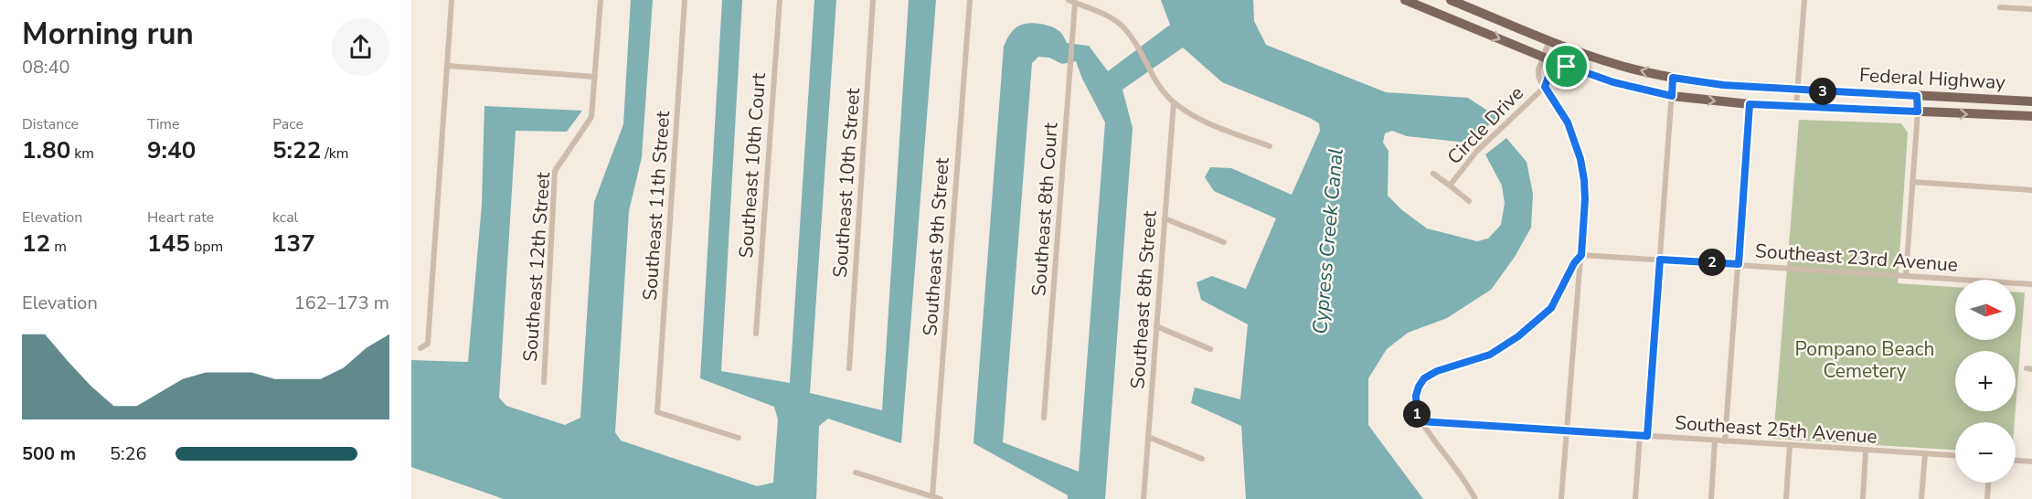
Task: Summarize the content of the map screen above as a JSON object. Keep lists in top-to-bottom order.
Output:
{
  "streets": {
    "main road": ["Federal Highway"],
    "street": [
      "Circle Drive",
      "Southeast 10th Court",
      "Southeast 10th Street",
      "Southeast 11th Street",
      "Southeast 8th Court",
      "Southeast 9th Street",
      "Southeast 23rd Avenue",
      "Southeast 12th Street",
      "Southeast 8th Street",
      "Southeast 25th Avenue"
    ]
  },
  "water": ["Cypress Creek Canal"],
  "parks": ["Pompano Beach Cemetery"],
  "north": "right",
  "page": {
    "heading": ["Morning run", "08:40"],
    "pins": ["3", "2", "1"],
    "stats": [
      ["Distance", "1.80 km"],
      ["Time", "9:40"],
      ["Pace", "5:22 /km"],
      ["Elevation", "12 m"],
      ["Heart rate", "145 bpm"],
      ["kcal", "137"]
    ],
    "chart": ["Elevation", "162–173 m"],
    "map_buttons": ["+", "−"],
    "list": [
      {
        "name": "500 m",
        "note": "5:26"
      }
    ]
  }
}
